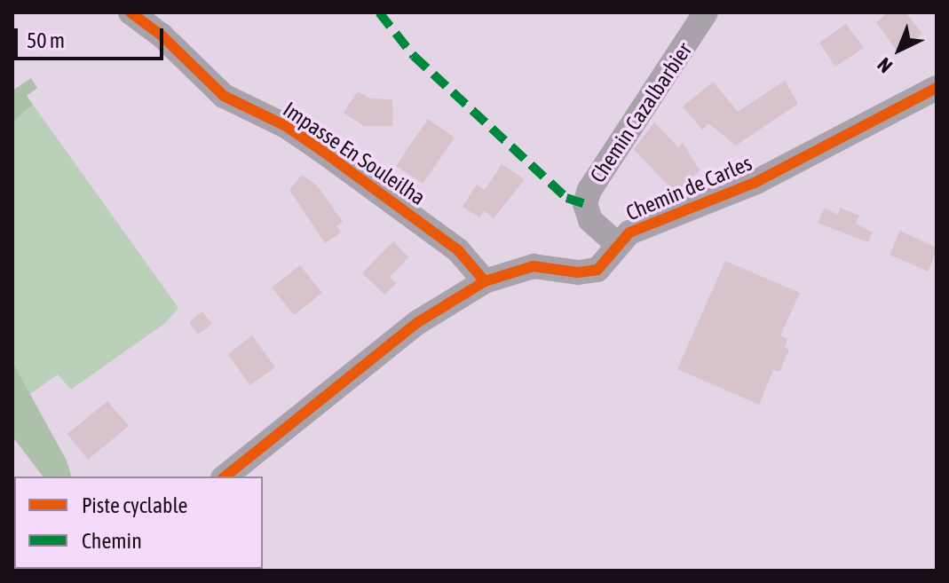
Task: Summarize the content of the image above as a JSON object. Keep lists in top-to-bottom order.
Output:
{
  "streets": {
    "street": ["Chemin Cazalbarbier", "Impasse En Souleilha", "Chemin de Carles"]
  },
  "crossings": [
    ["Chemin Cazalbarbier", "Chemin de Carles"],
    ["Impasse En Souleilha", "Chemin de Carles"]
  ],
  "legend": ["Piste cyclable", "Chemin"],
  "scale_bar": "50 m",
  "north": "bottom left"
}
